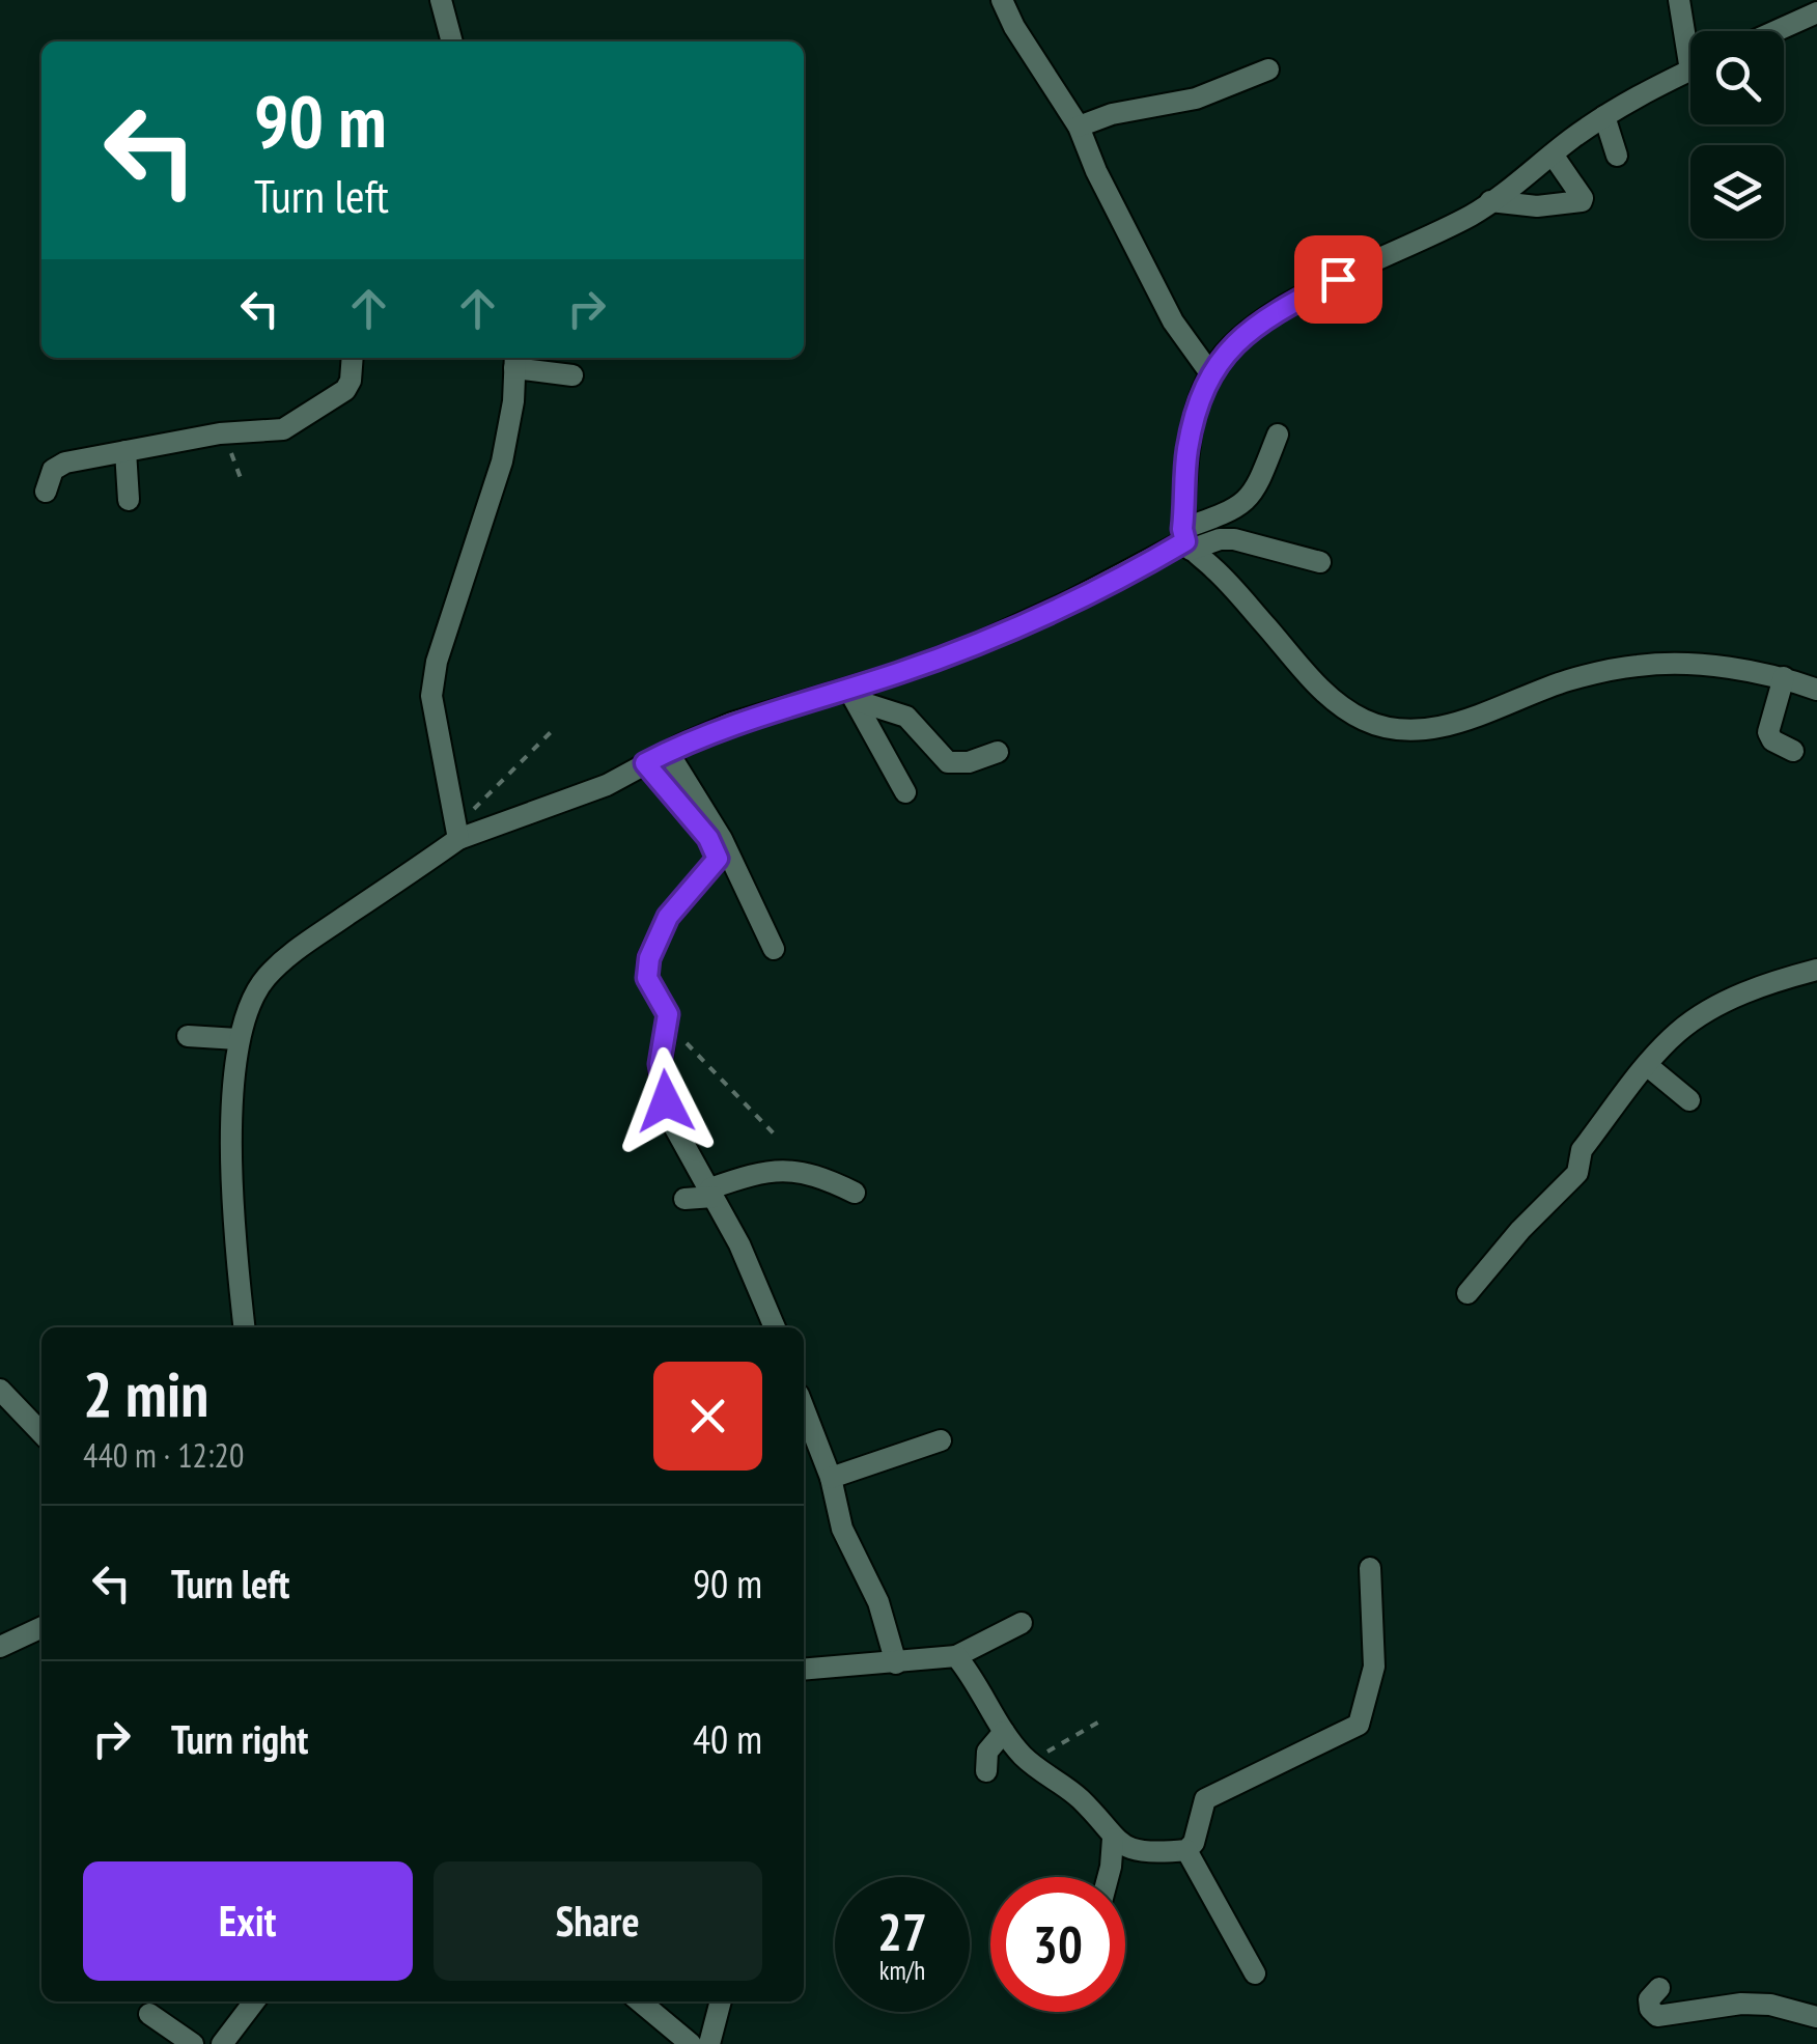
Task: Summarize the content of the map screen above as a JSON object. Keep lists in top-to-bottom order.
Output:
{
  "page": {
    "turn": ["90 m", "Turn left"],
    "heading": ["2 min", "440 m · 12:20"],
    "list": [
      {
        "name": "Turn left",
        "value": "90 m"
      },
      {
        "name": "Turn right",
        "value": "40 m"
      }
    ],
    "buttons": ["Exit", "Share"],
    "speed": "27 km/h",
    "limit": "30"
  }
}
